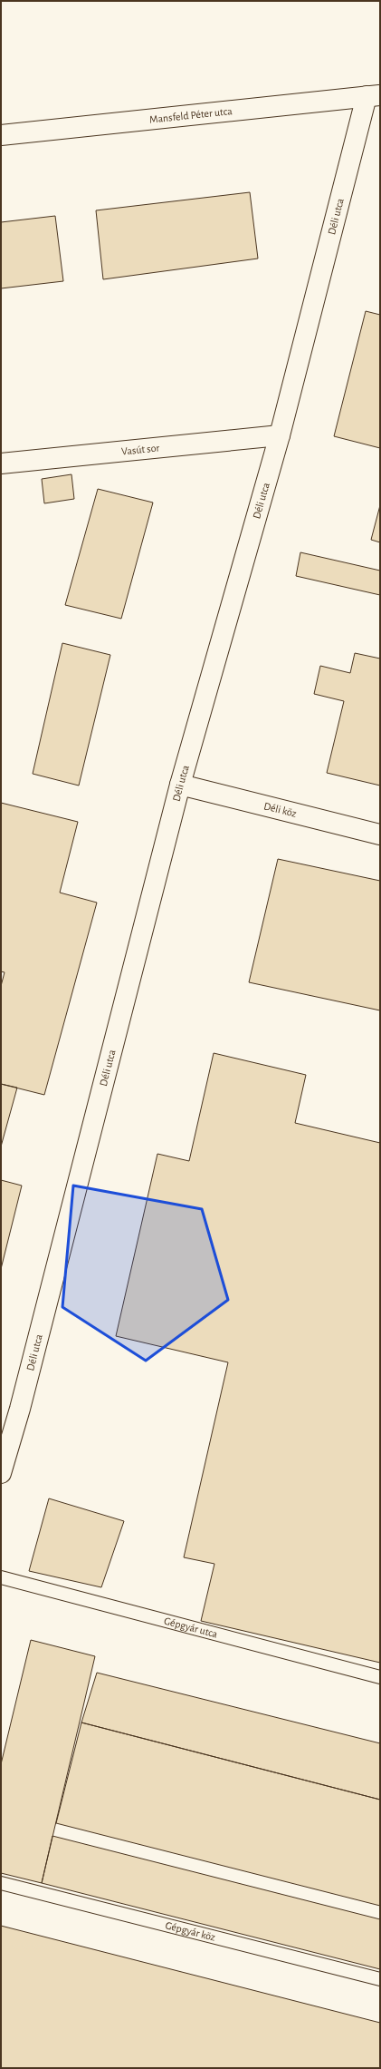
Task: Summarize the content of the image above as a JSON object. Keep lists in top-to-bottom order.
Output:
{
  "streets": {
    "street": [
      "Mansfeld Péter utca",
      "Déli utca",
      "Vasút sor",
      "Déli köz"
    ],
    "lane": ["Gépgyár utca", "Gépgyár köz"]
  },
  "crossings": [
    ["Mansfeld Péter utca", "Déli utca"],
    ["Déli utca", "Vasút sor"],
    ["Déli utca", "Déli köz"]
  ]
}
